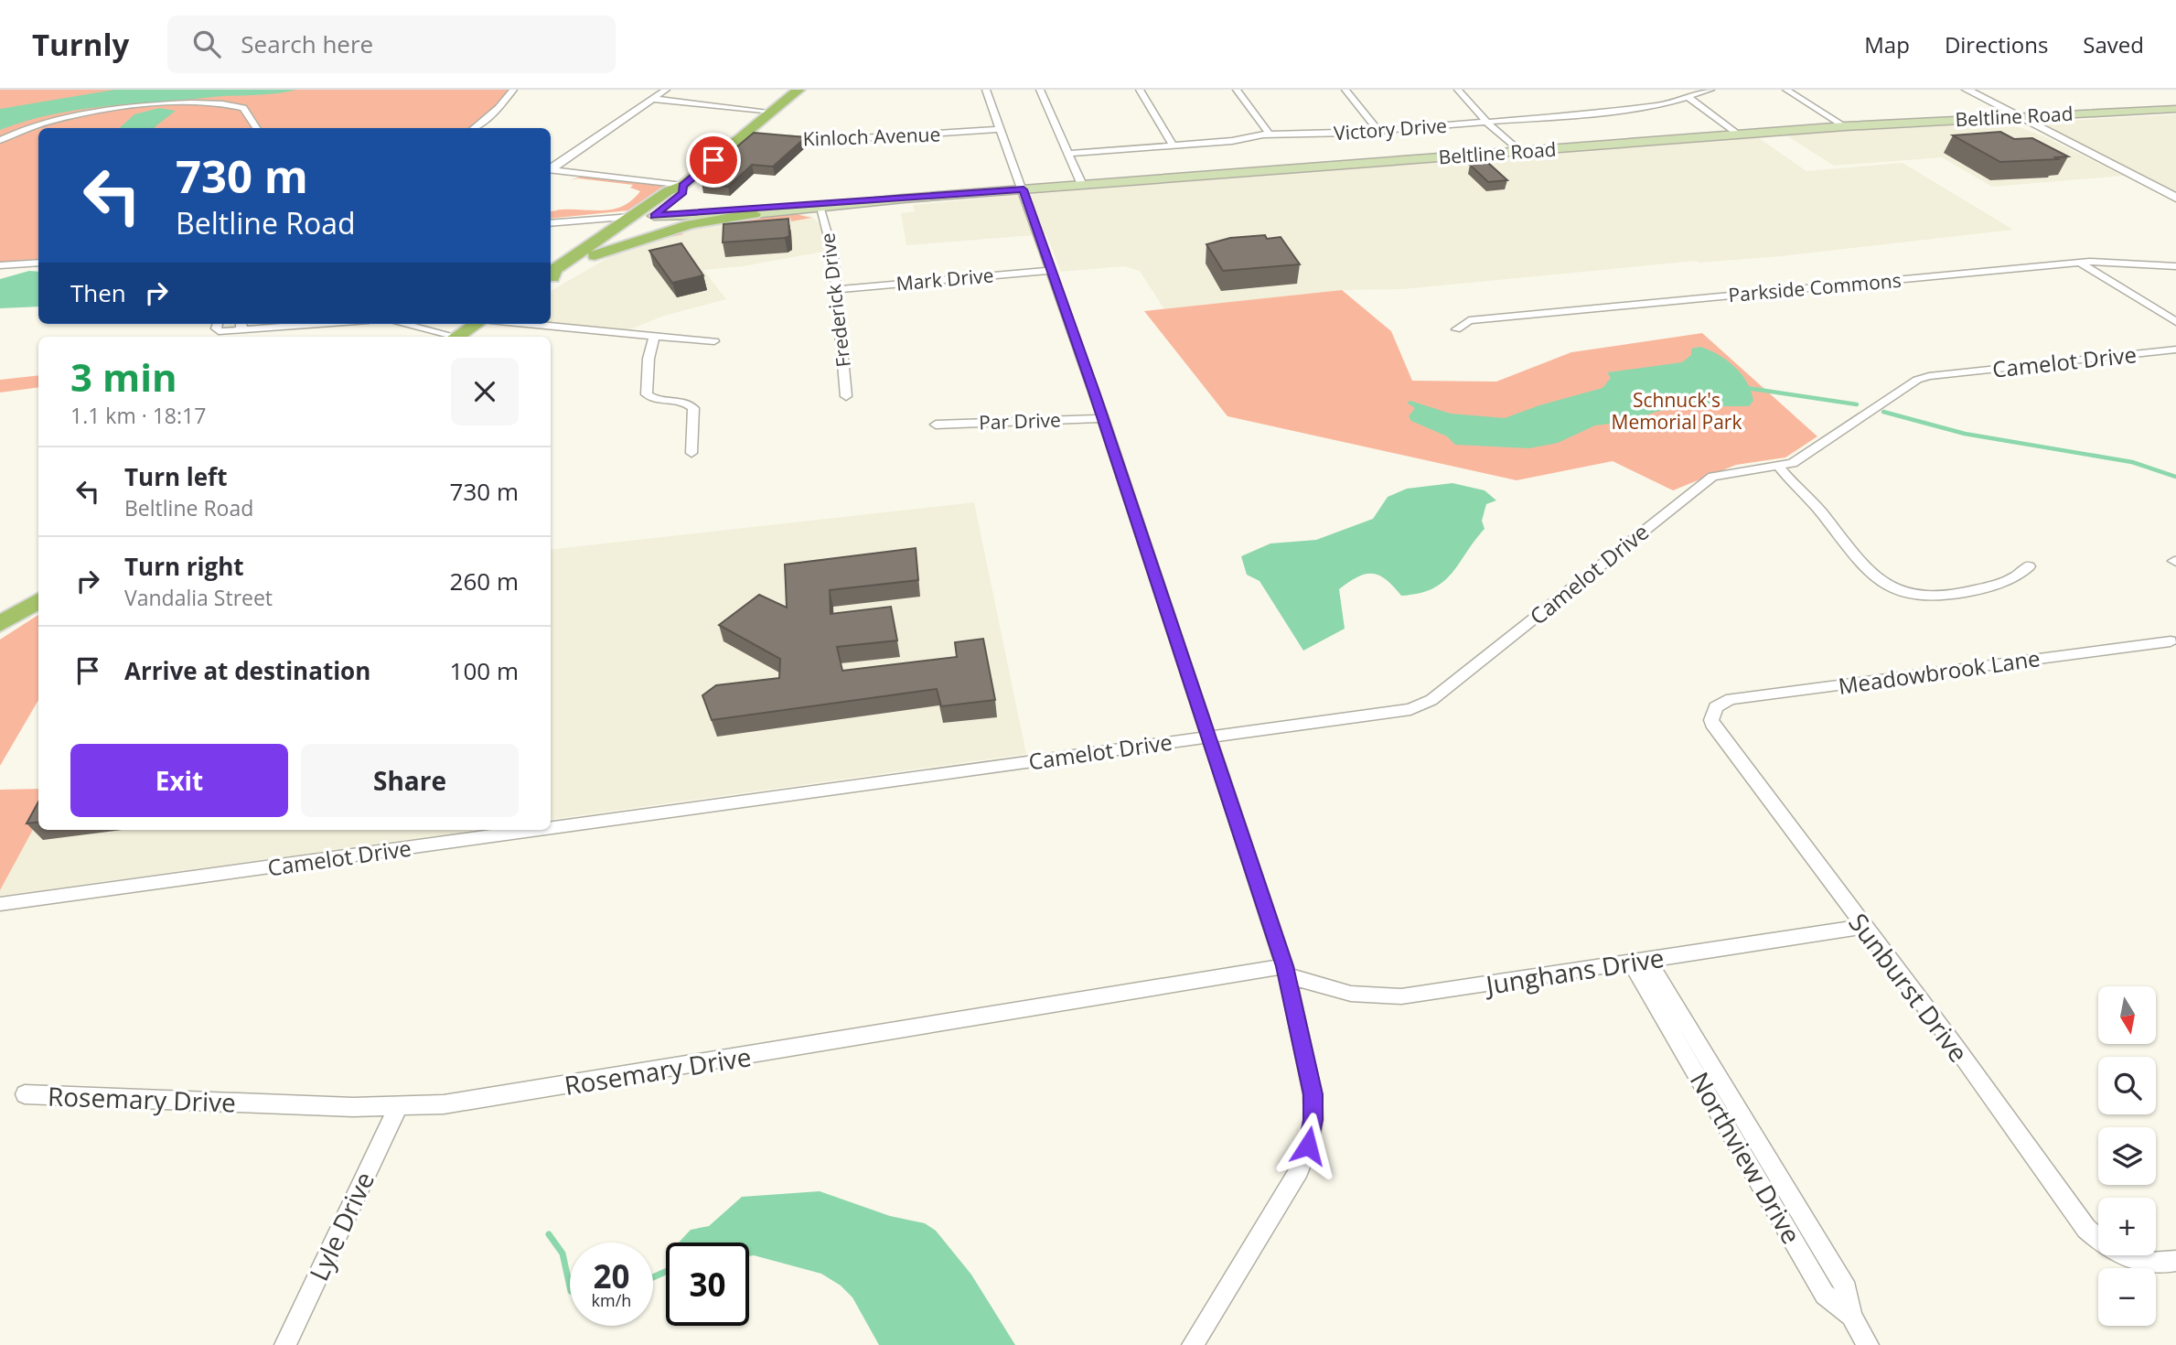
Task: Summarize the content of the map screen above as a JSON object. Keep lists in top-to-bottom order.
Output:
{
  "streets": {
    "main road": ["Beltline Road"],
    "street": [
      "Victory Drive",
      "Kinloch Avenue",
      "Mark Drive",
      "Parkside Commons",
      "Frederick Drive",
      "Camelot Drive",
      "Par Drive",
      "Meadowbrook Lane",
      "Junghans Drive",
      "Sunburst Drive",
      "Rosemary Drive",
      "Northview Drive",
      "Lyle Drive"
    ]
  },
  "crossings": [
    ["Beltline Road", "Frederick Drive"],
    ["Mark Drive", "Frederick Drive"],
    ["Meadowbrook Lane", "Sunburst Drive"],
    ["Junghans Drive", "Sunburst Drive"],
    ["Junghans Drive", "Rosemary Drive"],
    ["Junghans Drive", "Northview Drive"],
    ["Rosemary Drive", "Lyle Drive"]
  ],
  "parks": ["Schnuck's Memorial Park"],
  "north": "bottom",
  "page": {
    "header": "Turnly",
    "search": "Search here",
    "nav": ["Map", "Directions", "Saved"],
    "turn": ["730 m", "Beltline Road"],
    "then": "Then",
    "heading": ["3 min", "1.1 km · 18:17"],
    "list": [
      {
        "name": "Turn left",
        "note": "Beltline Road",
        "value": "730 m"
      },
      {
        "name": "Turn right",
        "note": "Vandalia Street",
        "value": "260 m"
      },
      {
        "name": "Arrive at destination",
        "value": "100 m"
      }
    ],
    "buttons": ["Exit", "Share"],
    "map_buttons": ["+", "−"],
    "speed": "20 km/h",
    "limit": "30"
  }
}
